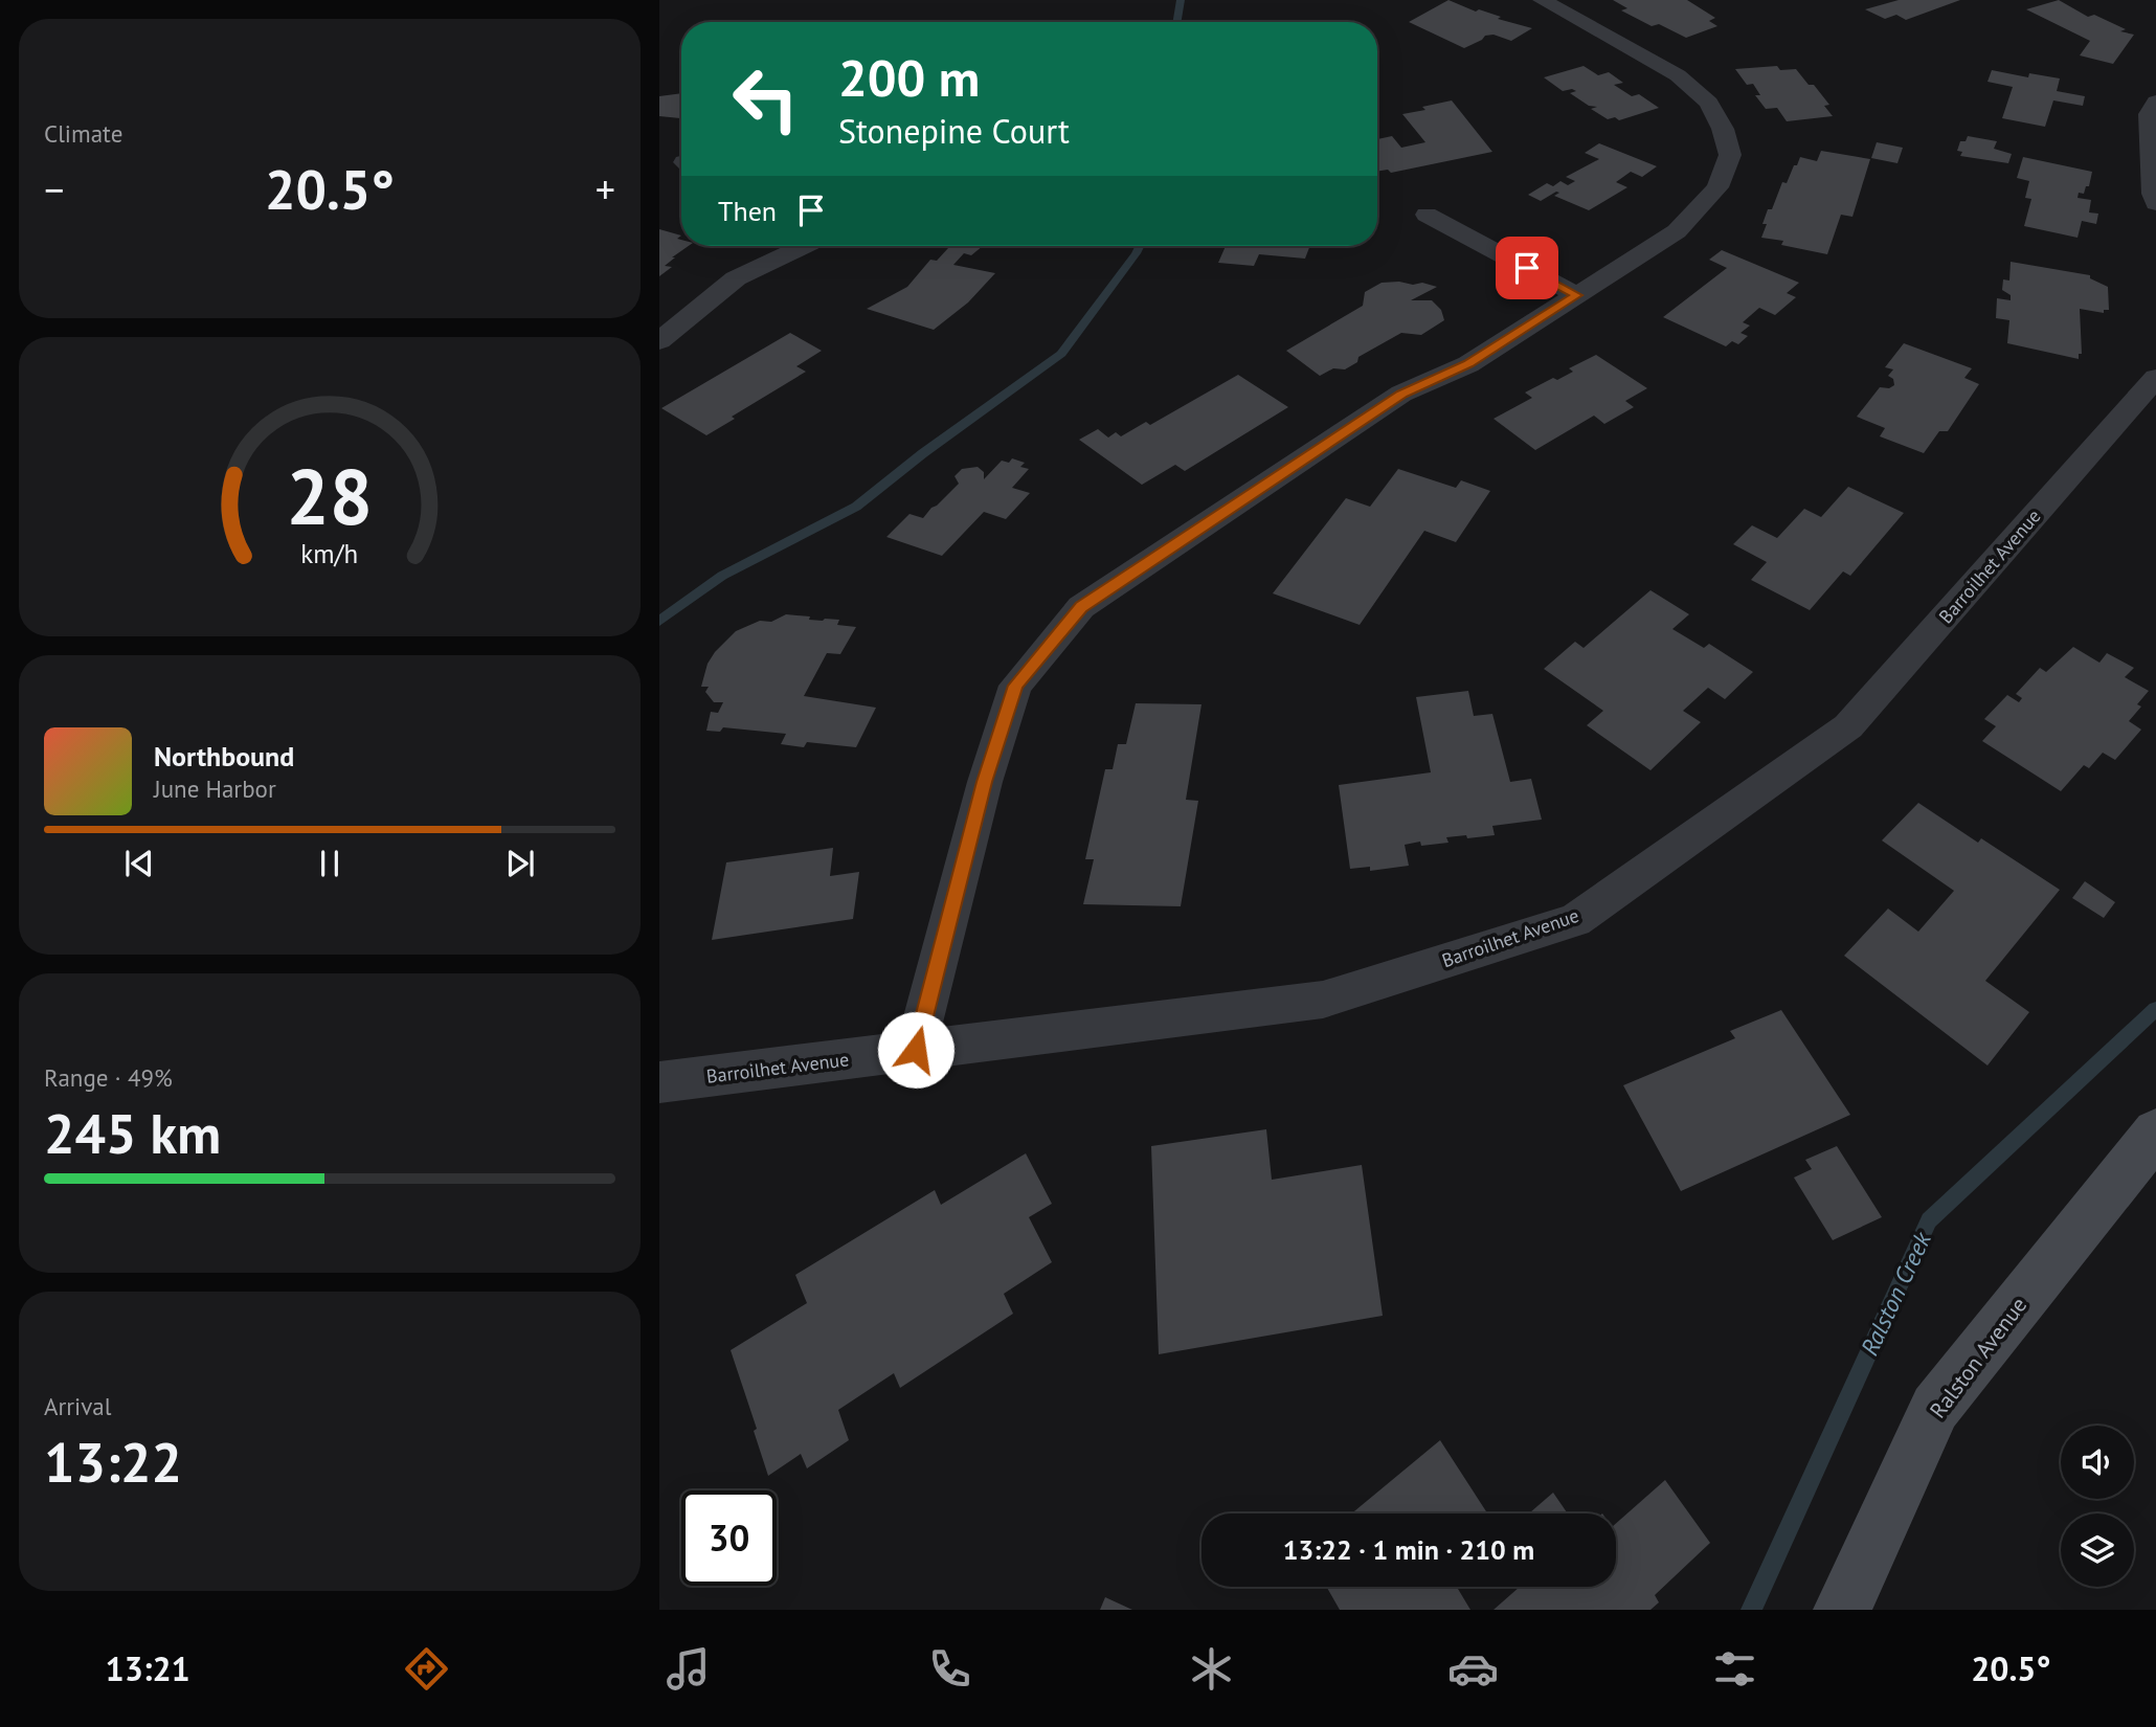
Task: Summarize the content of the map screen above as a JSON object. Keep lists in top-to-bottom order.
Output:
{
  "streets": {
    "street": ["Barroilhet Avenue", "Ralston Avenue"]
  },
  "water": ["Ralston Creek"],
  "page": {
    "tile": [
      "Climate",
      ["Range · 49%", "245 km"],
      ["Arrival", "13:22"]
    ],
    "turn": ["200 m", "Stonepine Court"],
    "heat": ["−", "20.5°", "+"],
    "then": "Then",
    "song": ["Northbound", "June Harbor"],
    "limit": "30",
    "trip": "13:22 · 1 min · 210 m",
    "tabs": ["13:21", "20.5°"],
    "gauge": ["28", "km/h"]
  }
}
